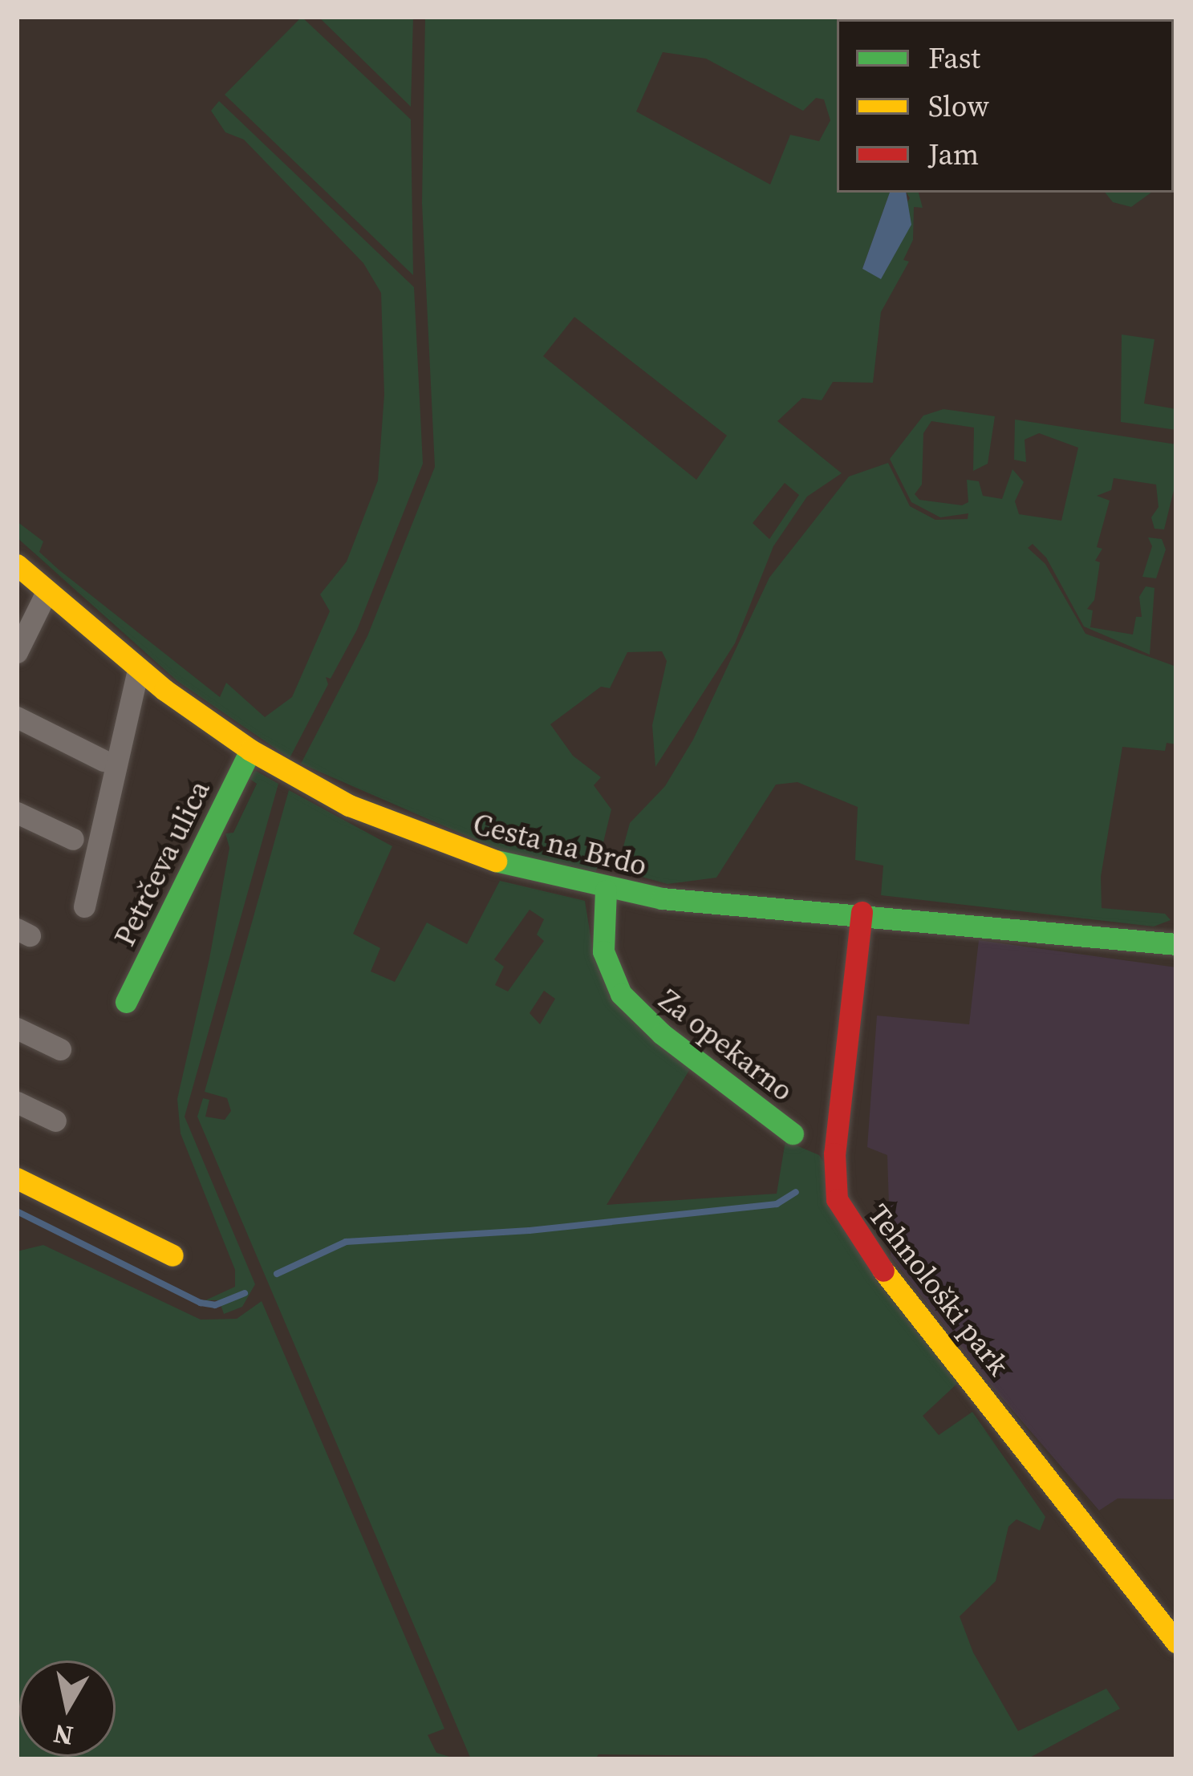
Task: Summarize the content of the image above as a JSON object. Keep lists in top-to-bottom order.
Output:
{
  "streets": {
    "street": [
      "Cesta na Brdo",
      "Petrčeva ulica",
      "Za opekarno",
      "Tehnološki park"
    ]
  },
  "crossings": [
    ["Cesta na Brdo", "Petrčeva ulica"],
    ["Cesta na Brdo", "Za opekarno"],
    ["Cesta na Brdo", "Tehnološki park"]
  ],
  "legend": ["Fast", "Slow", "Jam"],
  "north": "bottom"
}
